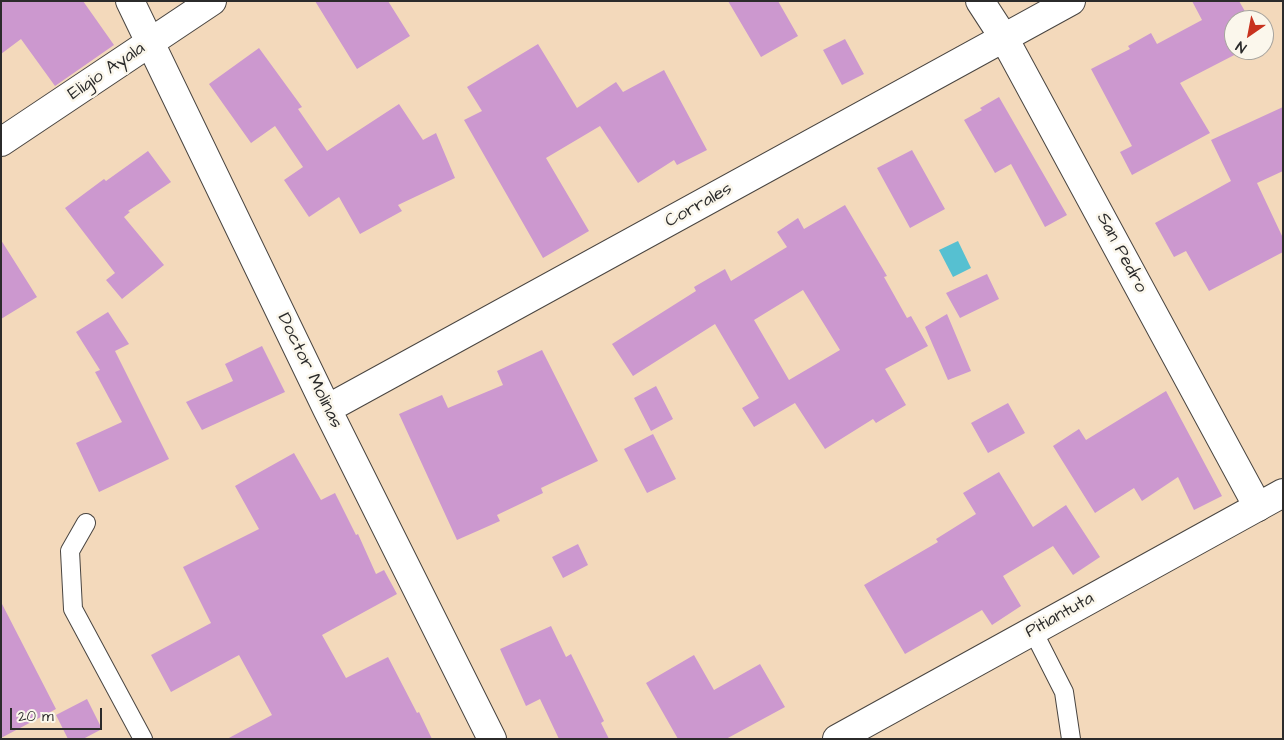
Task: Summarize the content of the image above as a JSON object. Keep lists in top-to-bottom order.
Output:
{
  "streets": {
    "street": [
      "Eligio Ayala",
      "Corrales",
      "San Pedro",
      "Doctor Molinas",
      "Pitiantuta"
    ]
  },
  "crossings": [
    ["Eligio Ayala", "Doctor Molinas"],
    ["Corrales", "San Pedro"],
    ["Corrales", "Doctor Molinas"],
    ["San Pedro", "Pitiantuta"]
  ],
  "scale_bar": "20 m",
  "north": "bottom left"
}
